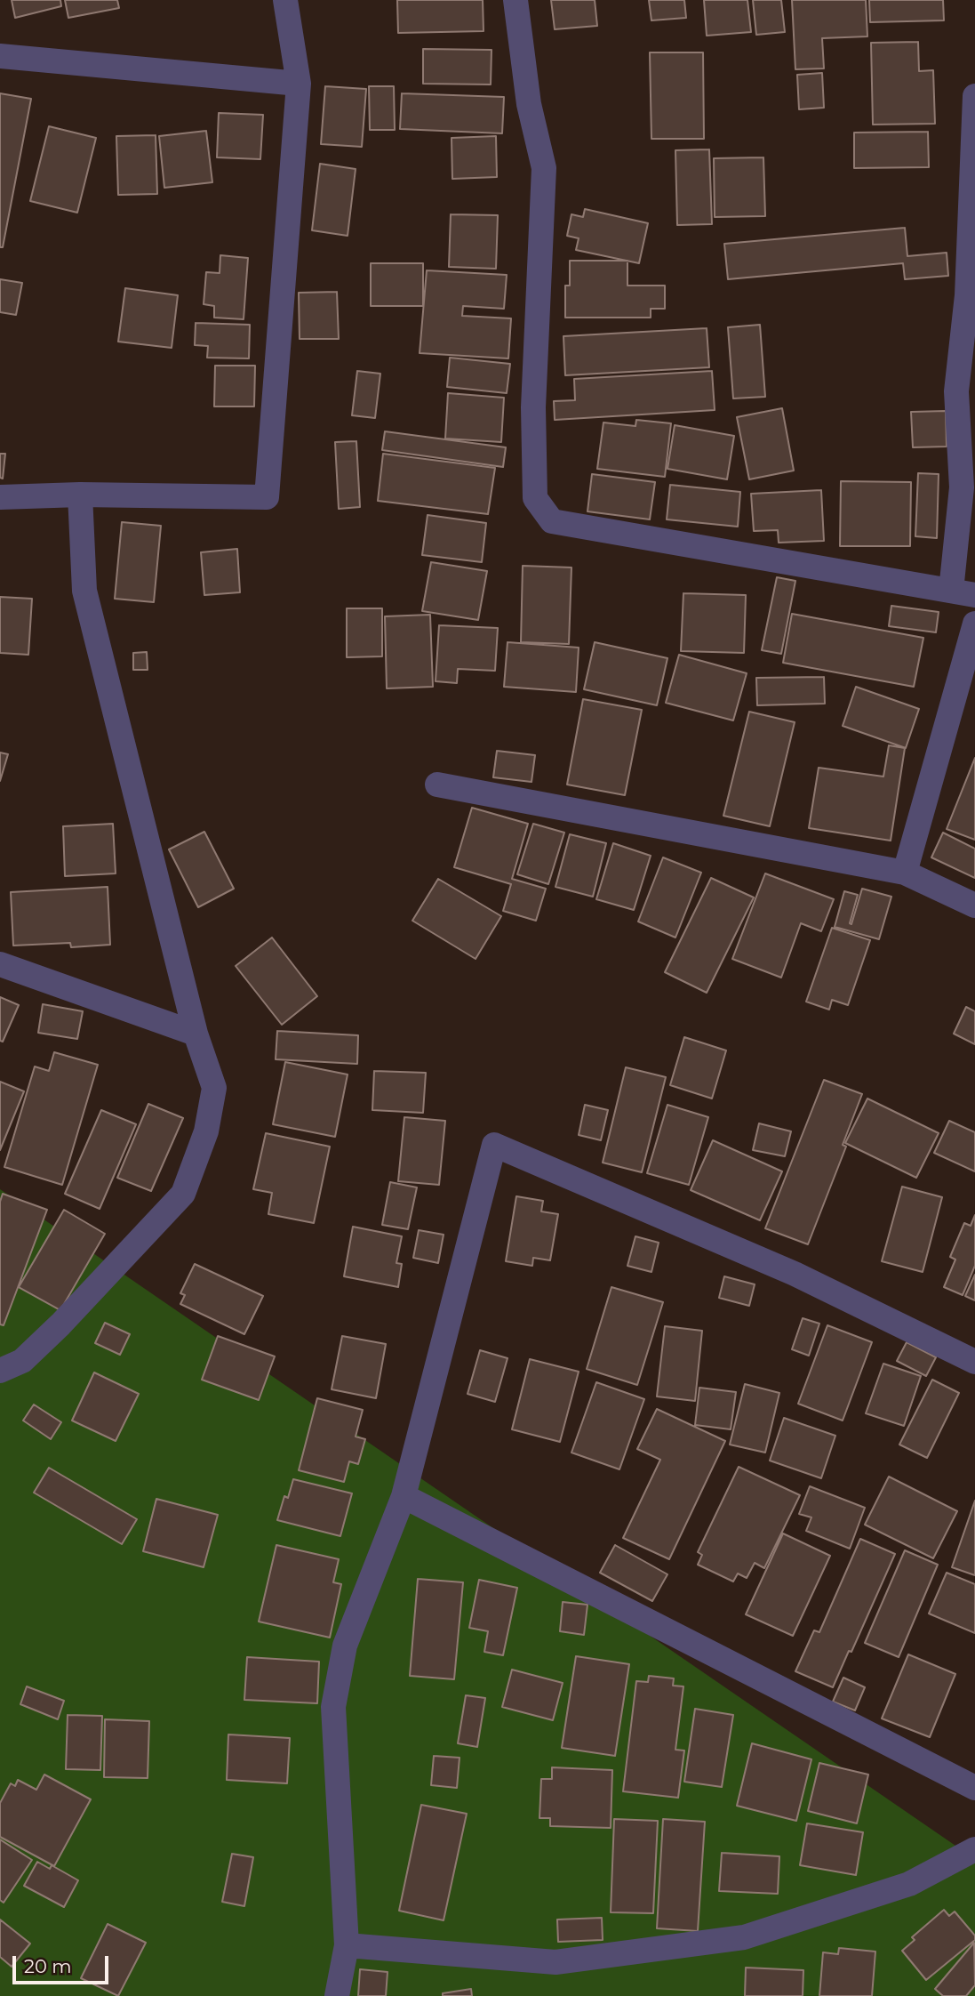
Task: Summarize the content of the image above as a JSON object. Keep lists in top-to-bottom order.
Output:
{
  "scale_bar": "20 m"
}
